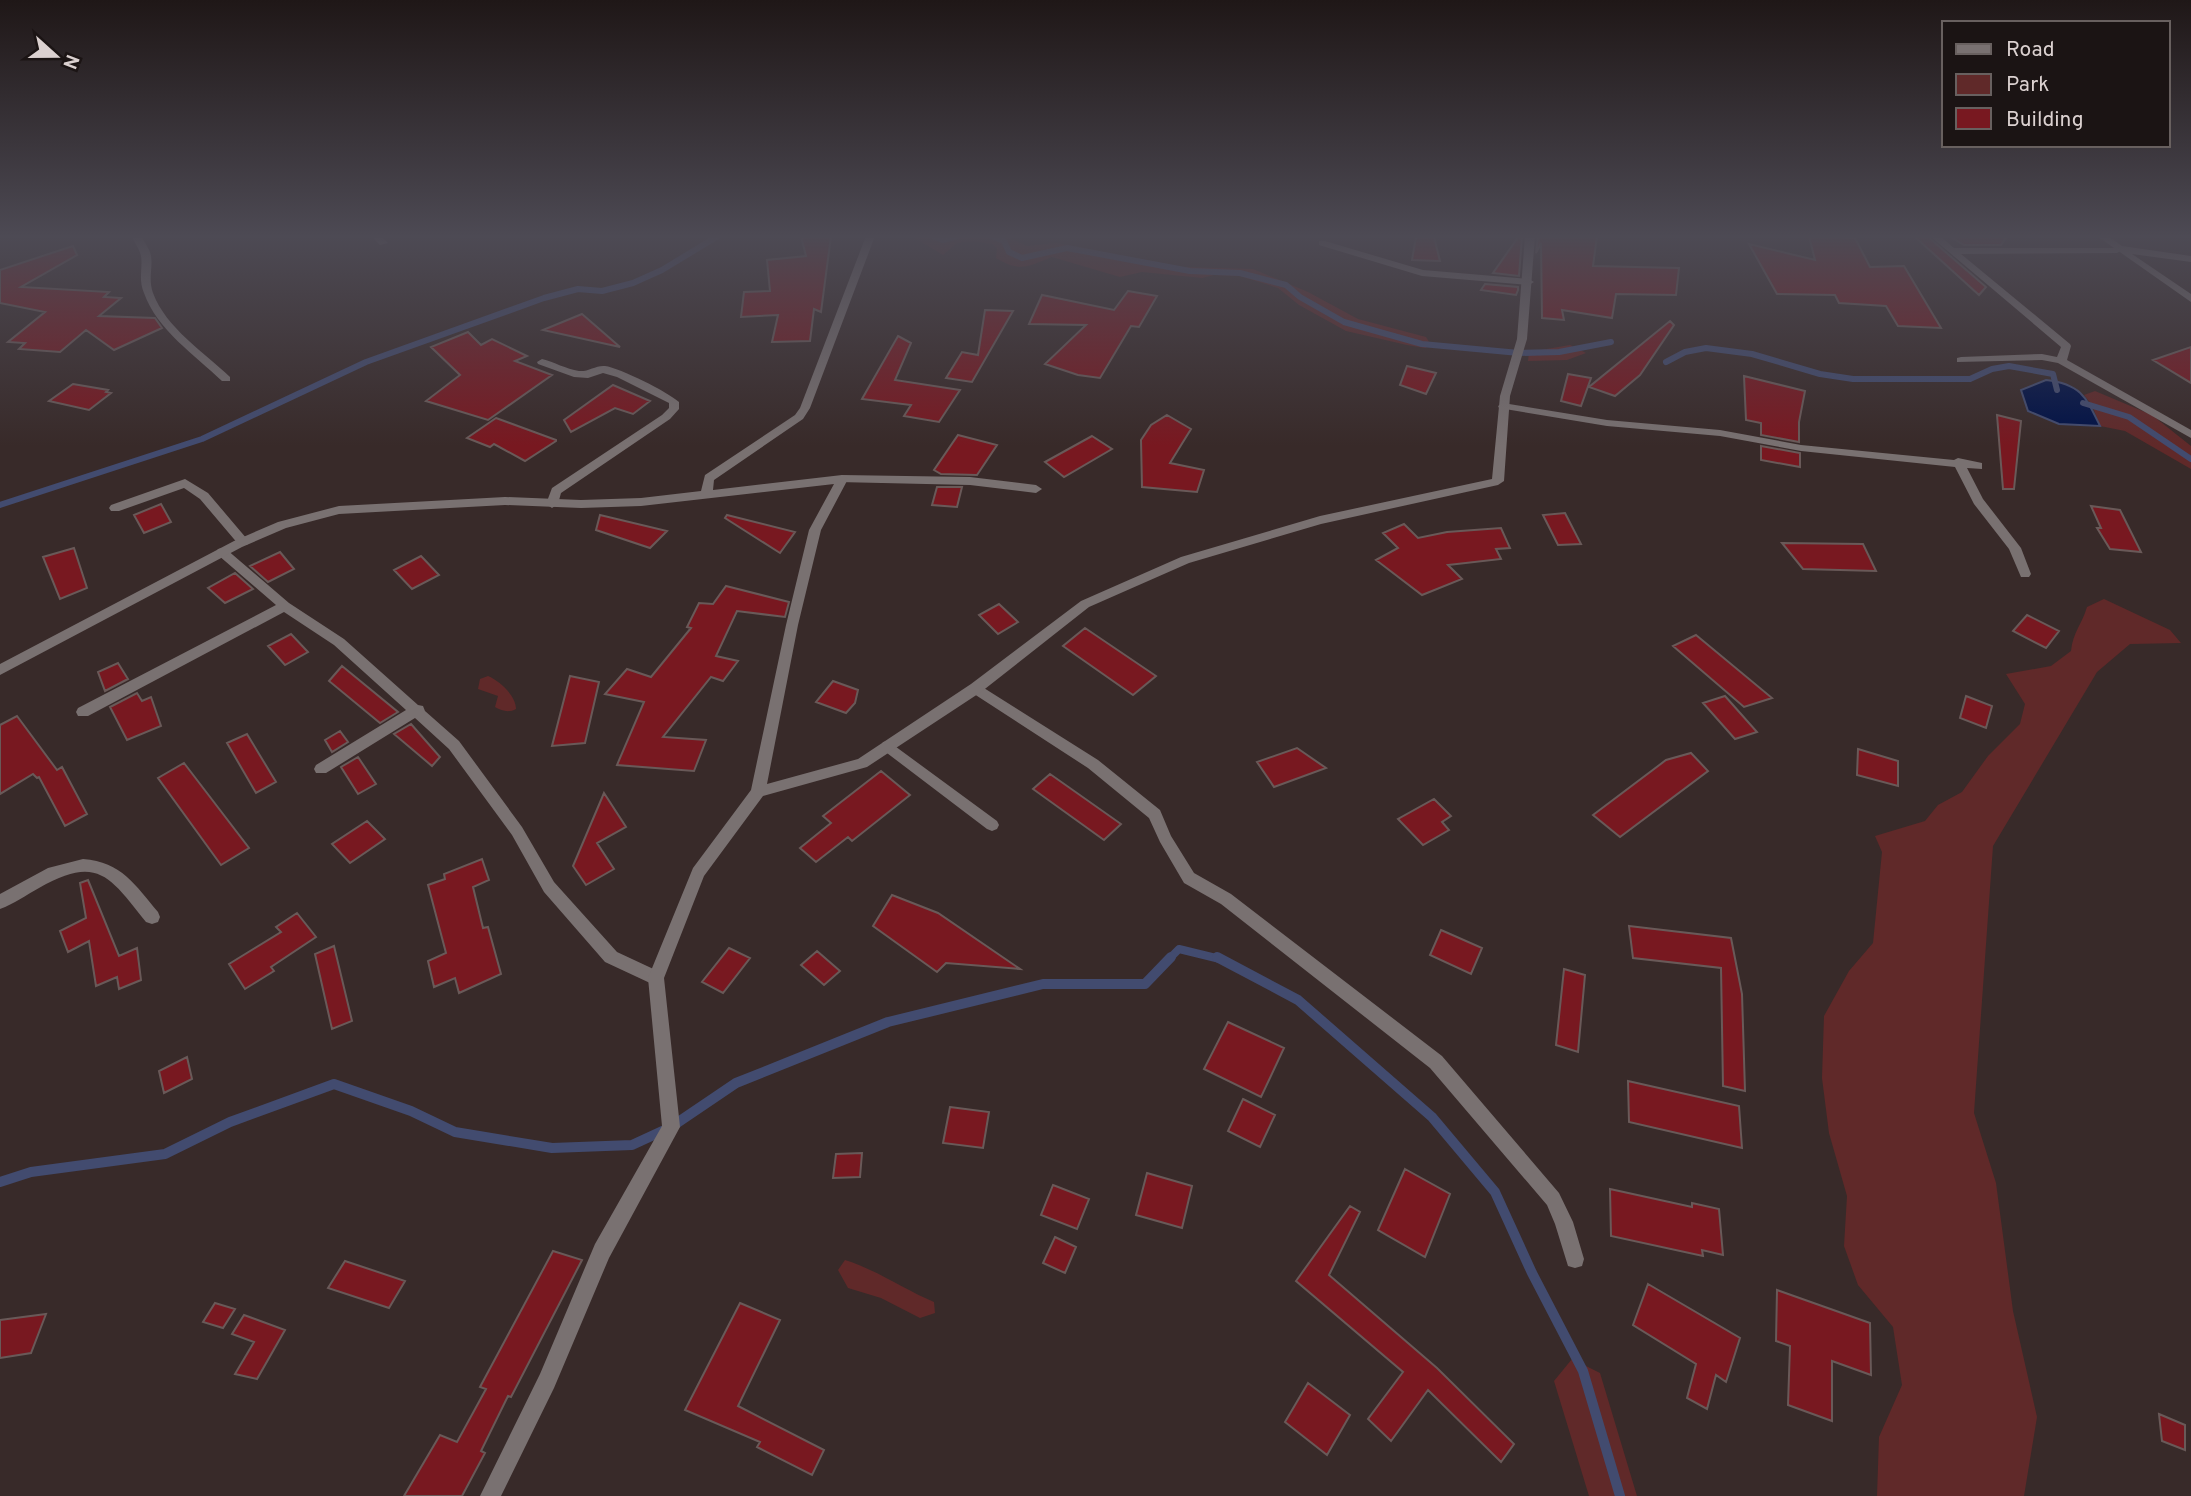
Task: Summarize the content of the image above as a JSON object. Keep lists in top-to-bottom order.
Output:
{
  "legend": ["Road", "Park", "Building"],
  "north": "right"
}
